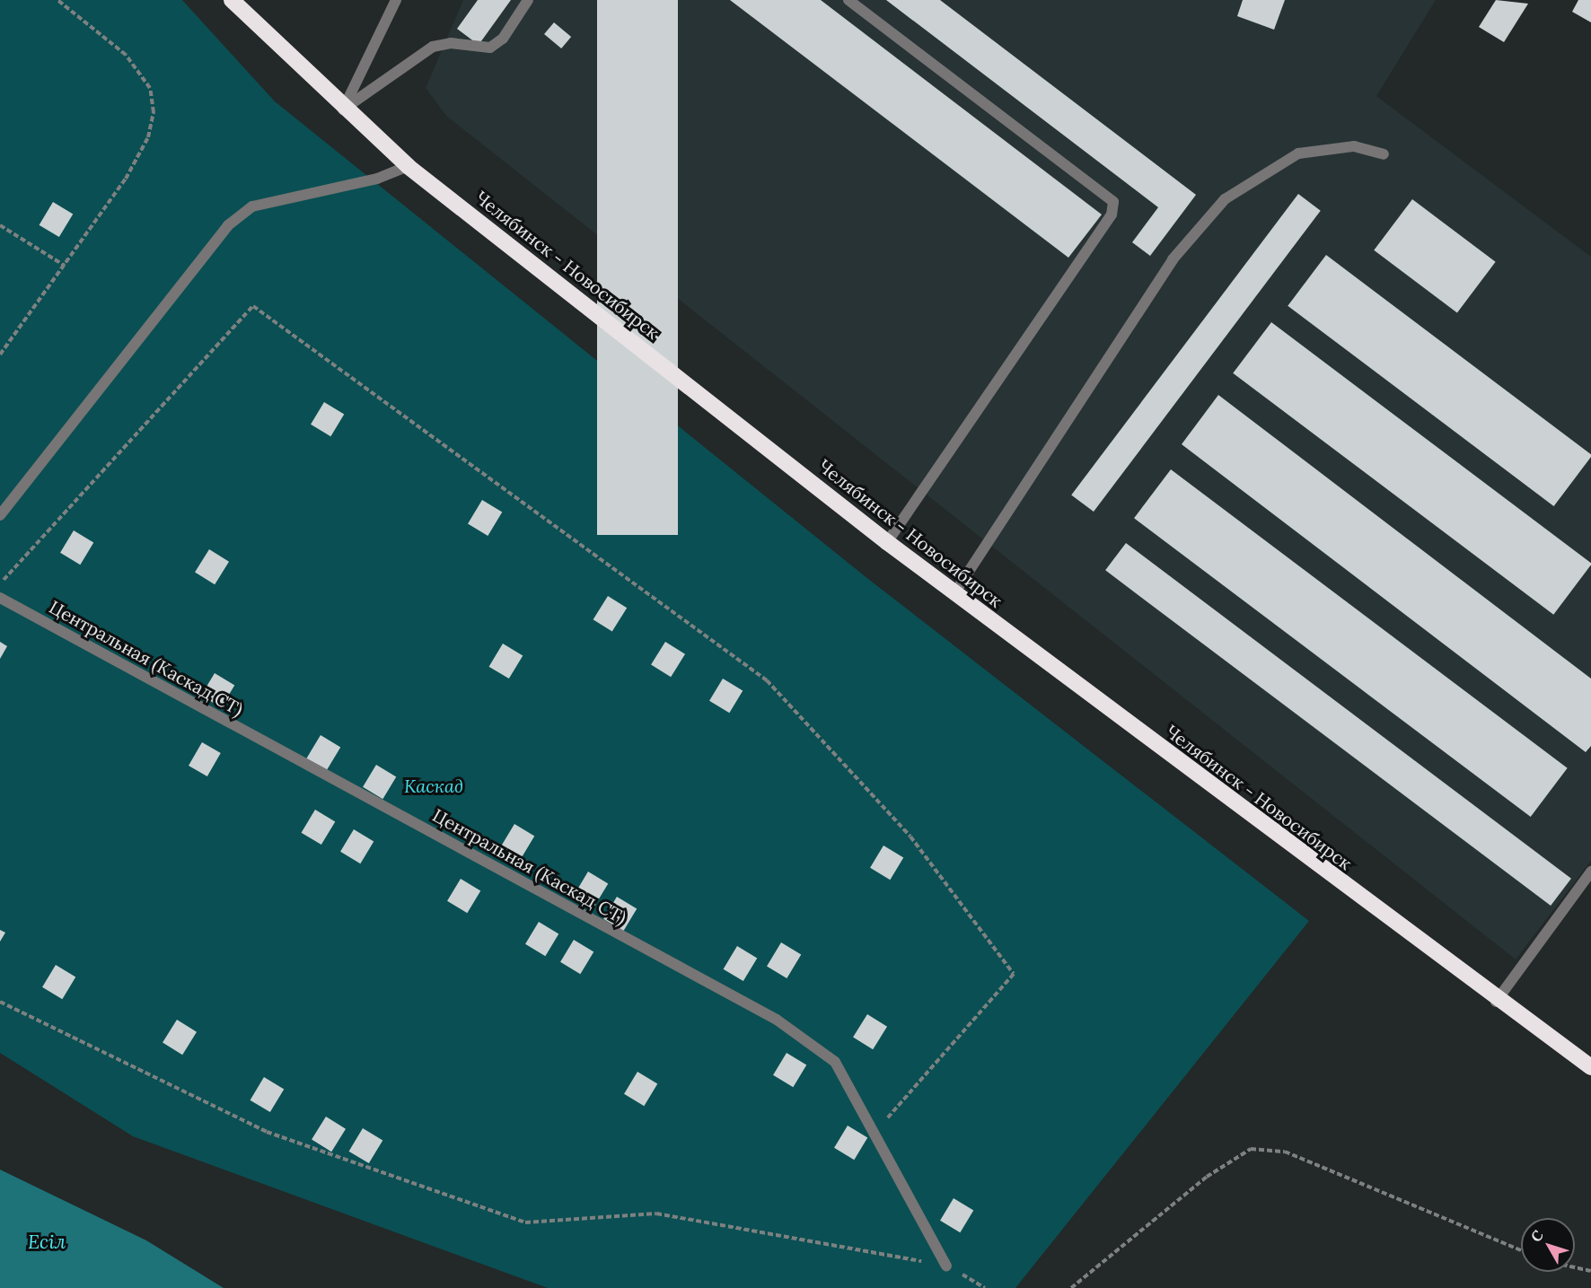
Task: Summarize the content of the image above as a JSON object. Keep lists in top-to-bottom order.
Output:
{
  "streets": {
    "highway": ["Челябинск - Новосибирск"],
    "street": ["Центральная (Каскад СТ)"]
  },
  "water": ["Есіл"],
  "parks": ["Каскад"],
  "north": "top left"
}
